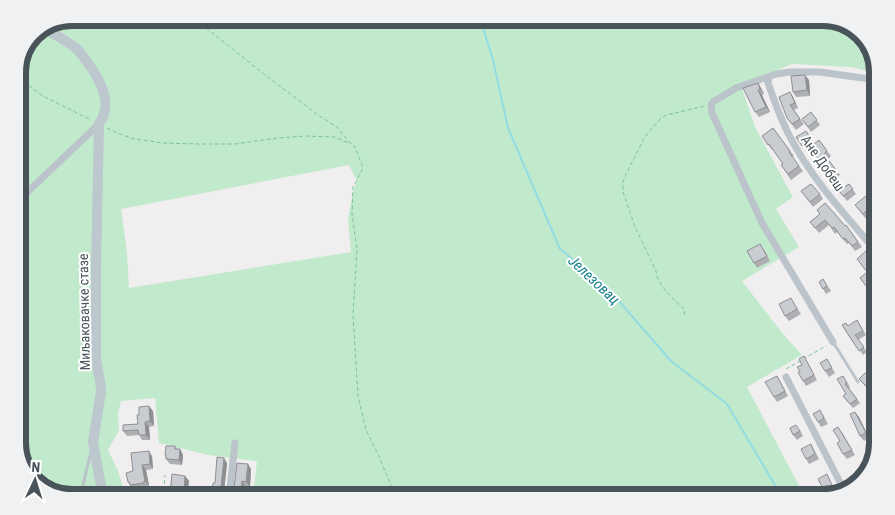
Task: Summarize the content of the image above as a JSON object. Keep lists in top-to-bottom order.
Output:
{
  "streets": {
    "street": ["Ане Добеш", "Миљаковачке стазе"]
  },
  "water": ["Јелезовац"],
  "north": "top"
}
